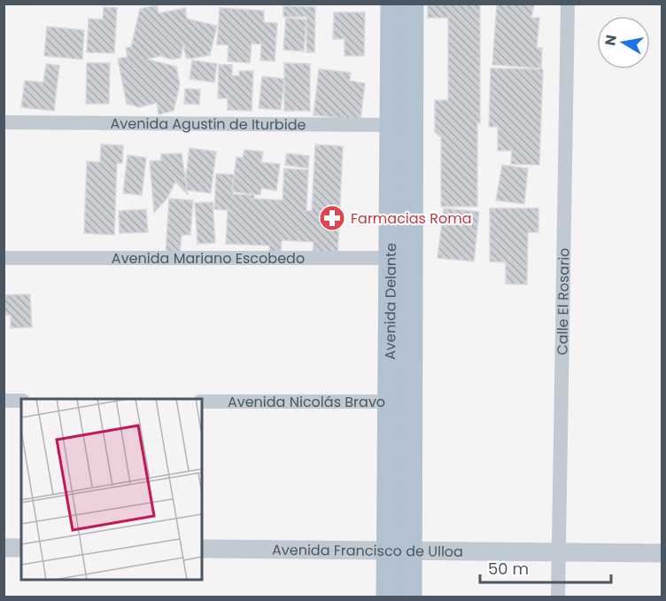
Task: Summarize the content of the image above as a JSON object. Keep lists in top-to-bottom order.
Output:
{
  "streets": {
    "main road": ["Avenida Delante"],
    "street": [
      "Avenida Agustín de Iturbide",
      "Avenida Mariano Escobedo",
      "Calle El Rosario",
      "Avenida Nicolás Bravo",
      "Avenida Francisco de Ulloa"
    ]
  },
  "crossings": [
    ["Avenida Agustín de Iturbide", "Avenida Delante"],
    ["Avenida Mariano Escobedo", "Avenida Delante"],
    ["Avenida Delante", "Avenida Nicolás Bravo"],
    ["Avenida Delante", "Avenida Francisco de Ulloa"],
    ["Calle El Rosario", "Avenida Francisco de Ulloa"]
  ],
  "places": {
    "pharmacy": ["Farmacias Roma"]
  },
  "scale_bar": "50 m",
  "north": "left"
}
